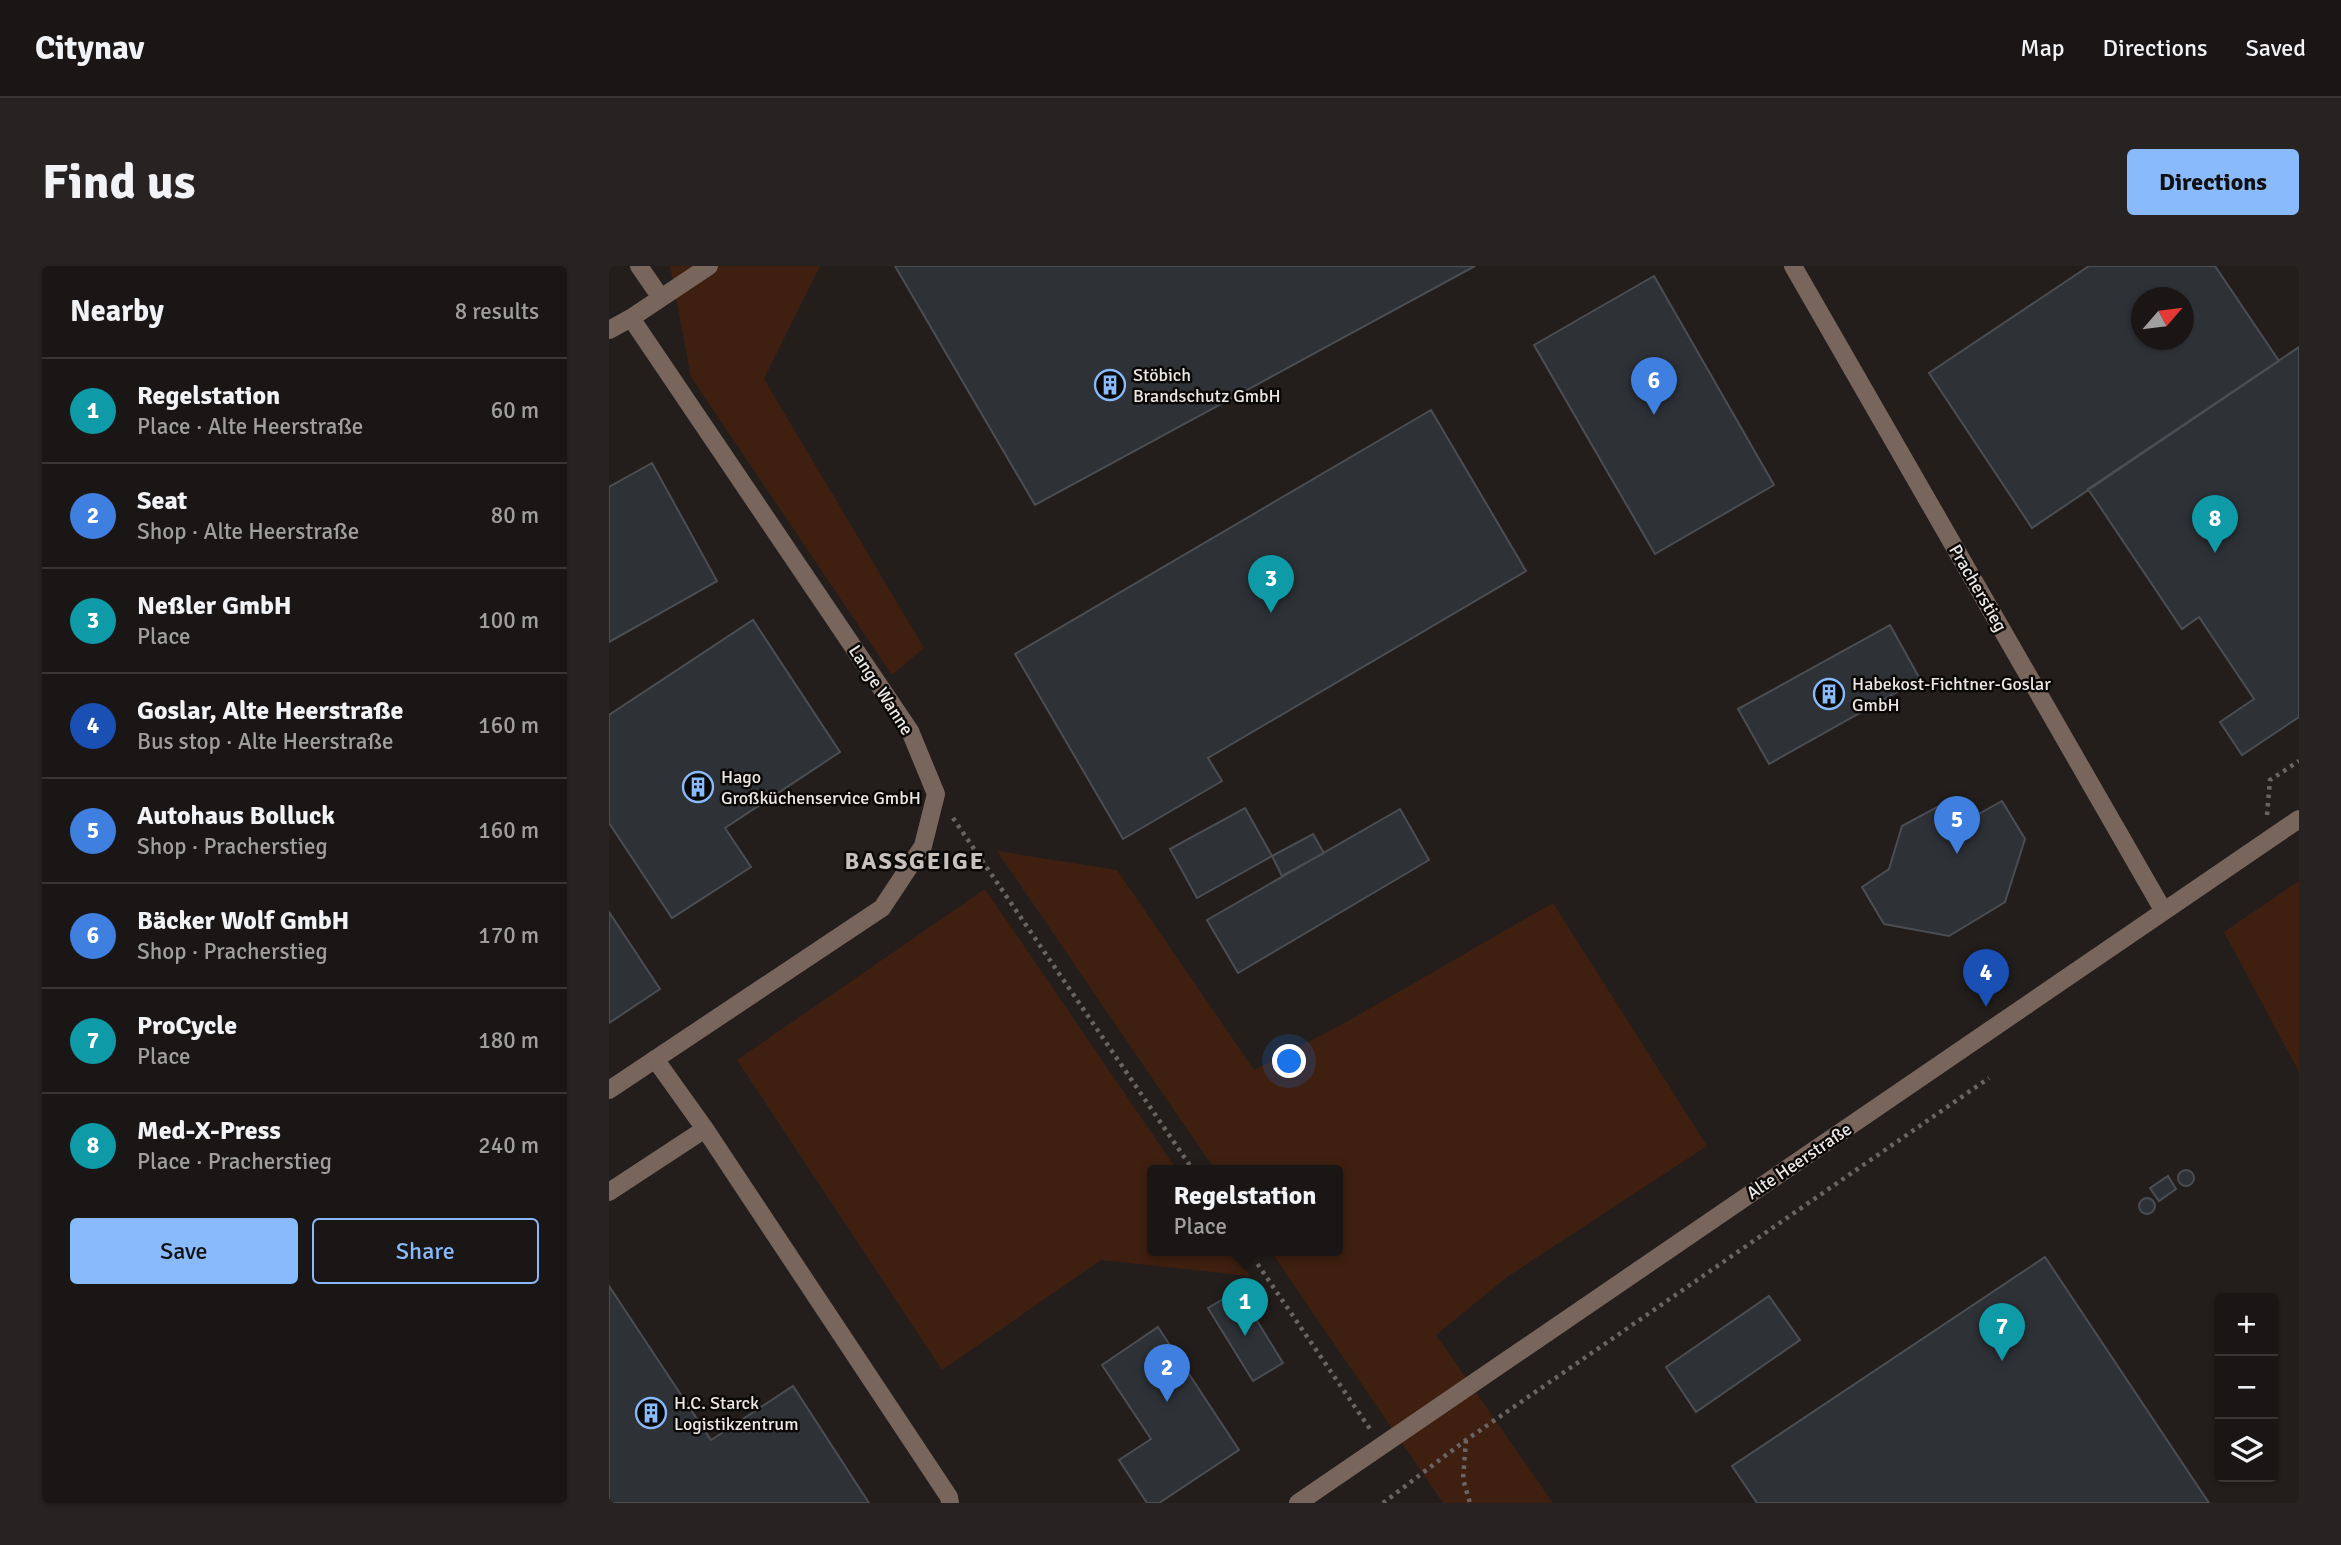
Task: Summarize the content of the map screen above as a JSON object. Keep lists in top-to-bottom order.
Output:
{
  "streets": {
    "street": ["Pracherstieg", "Lange Wanne", "Alte Heerstraße"]
  },
  "crossings": [
    ["Pracherstieg", "Alte Heerstraße"]
  ],
  "districts": ["BASSGEIGE"],
  "places": {
    "building": [
      "Stöbich Brandschutz GmbH",
      "Habekost-Fichtner-Goslar GmbH",
      "Hago Großküchenservice GmbH",
      "H.C. Starck Logistikzentrum"
    ]
  },
  "north": "top right",
  "page": {
    "header": "Citynav",
    "nav": ["Map", "Directions", "Saved"],
    "buttons": [
      "Directions",
      ["Save", "Share"]
    ],
    "title": "Find us",
    "heading": ["Nearby", "8 results"],
    "list": [
      {
        "mark": "1",
        "name": "Regelstation",
        "note": "Place · Alte Heerstraße",
        "value": "60 m"
      },
      {
        "mark": "2",
        "name": "Seat",
        "note": "Shop · Alte Heerstraße",
        "value": "80 m"
      },
      {
        "mark": "3",
        "name": "Neßler GmbH",
        "note": "Place",
        "value": "100 m"
      },
      {
        "mark": "4",
        "name": "Goslar, Alte Heerstraße",
        "note": "Bus stop · Alte Heerstraße",
        "value": "160 m"
      },
      {
        "mark": "5",
        "name": "Autohaus Bolluck",
        "note": "Shop · Pracherstieg",
        "value": "160 m"
      },
      {
        "mark": "6",
        "name": "Bäcker Wolf GmbH",
        "note": "Shop · Pracherstieg",
        "value": "170 m"
      },
      {
        "mark": "7",
        "name": "ProCycle",
        "note": "Place",
        "value": "180 m"
      },
      {
        "mark": "8",
        "name": "Med-X-Press",
        "note": "Place · Pracherstieg",
        "value": "240 m"
      }
    ],
    "pins": [
      "6",
      "8",
      "3",
      "5",
      "4",
      "1",
      "7",
      "2"
    ],
    "popup": ["Regelstation", "Place"],
    "map_buttons": ["+", "−"]
  }
}
